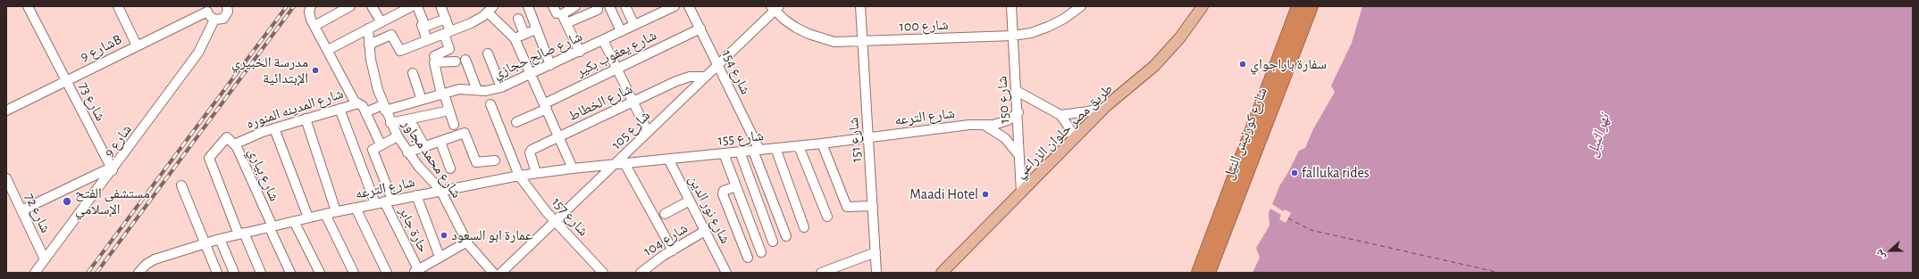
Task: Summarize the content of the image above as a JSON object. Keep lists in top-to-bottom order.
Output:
{
  "streets": {
    "highway": ["شارع كورنيش النيل"],
    "main road": ["طريق مصر حلوان الزراعي"],
    "street": [
      "شارع 100",
      "شارع 9B",
      "شارع يعقوب بكير",
      "شارع صالح حجازي",
      "شارع 154",
      "شارع 150",
      "شارع 73",
      "شارع الخطاط",
      "شارع المدينه المنوره",
      "شارع الترعه",
      "شارع 105",
      "شارع 155",
      "شارع 151",
      "شارع 9",
      "شارع محمد مجاور",
      "شارع بياري",
      "شارع نور الدين",
      "شارع 72",
      "شارع 157",
      "حارة جابر",
      "شارع 104"
    ]
  },
  "crossings": [
    ["شارع 100", "شارع 150"],
    ["شارع 100", "شارع 105"],
    ["شارع 100", "شارع 151"],
    ["شارع 9B", "شارع 73"],
    ["شارع يعقوب بكير", "شارع 154"],
    ["شارع صالح حجازي", "شارع المدينه المنوره"],
    ["شارع صالح حجازي", "شارع محمد مجاور"],
    ["شارع 154", "شارع 105"],
    ["شارع 154", "شارع 155"],
    ["شارع 150", "شارع الترعه"],
    ["شارع 150", "طريق مصر حلوان الزراعي"],
    ["شارع 73", "شارع 9"],
    ["شارع الخطاط", "شارع الترعه"],
    ["شارع الخطاط", "شارع 105"],
    ["شارع المدينه المنوره", "شارع بياري"],
    ["شارع الترعه", "شارع 105"],
    ["شارع الترعه", "شارع 155"],
    ["شارع الترعه", "شارع 151"],
    ["شارع الترعه", "شارع محمد مجاور"],
    ["شارع الترعه", "شارع بياري"],
    ["شارع الترعه", "شارع 157"],
    ["شارع الترعه", "حارة جابر"],
    ["شارع 105", "شارع 155"],
    ["شارع 105", "شارع 157"],
    ["شارع 155", "شارع 151"],
    ["شارع 155", "شارع نور الدين"],
    ["شارع 9", "شارع 72"],
    ["شارع نور الدين", "شارع 104"]
  ],
  "water": ["نهر النيل"],
  "places": [
    "سفارة باراجواي",
    "مدرسة الخبيري الإبتدائية",
    "falluka rides",
    "Maadi Hotel",
    "مستشفى الفتح الإسلامي",
    "عمارة ابو السعود"
  ],
  "north": "left"
}
